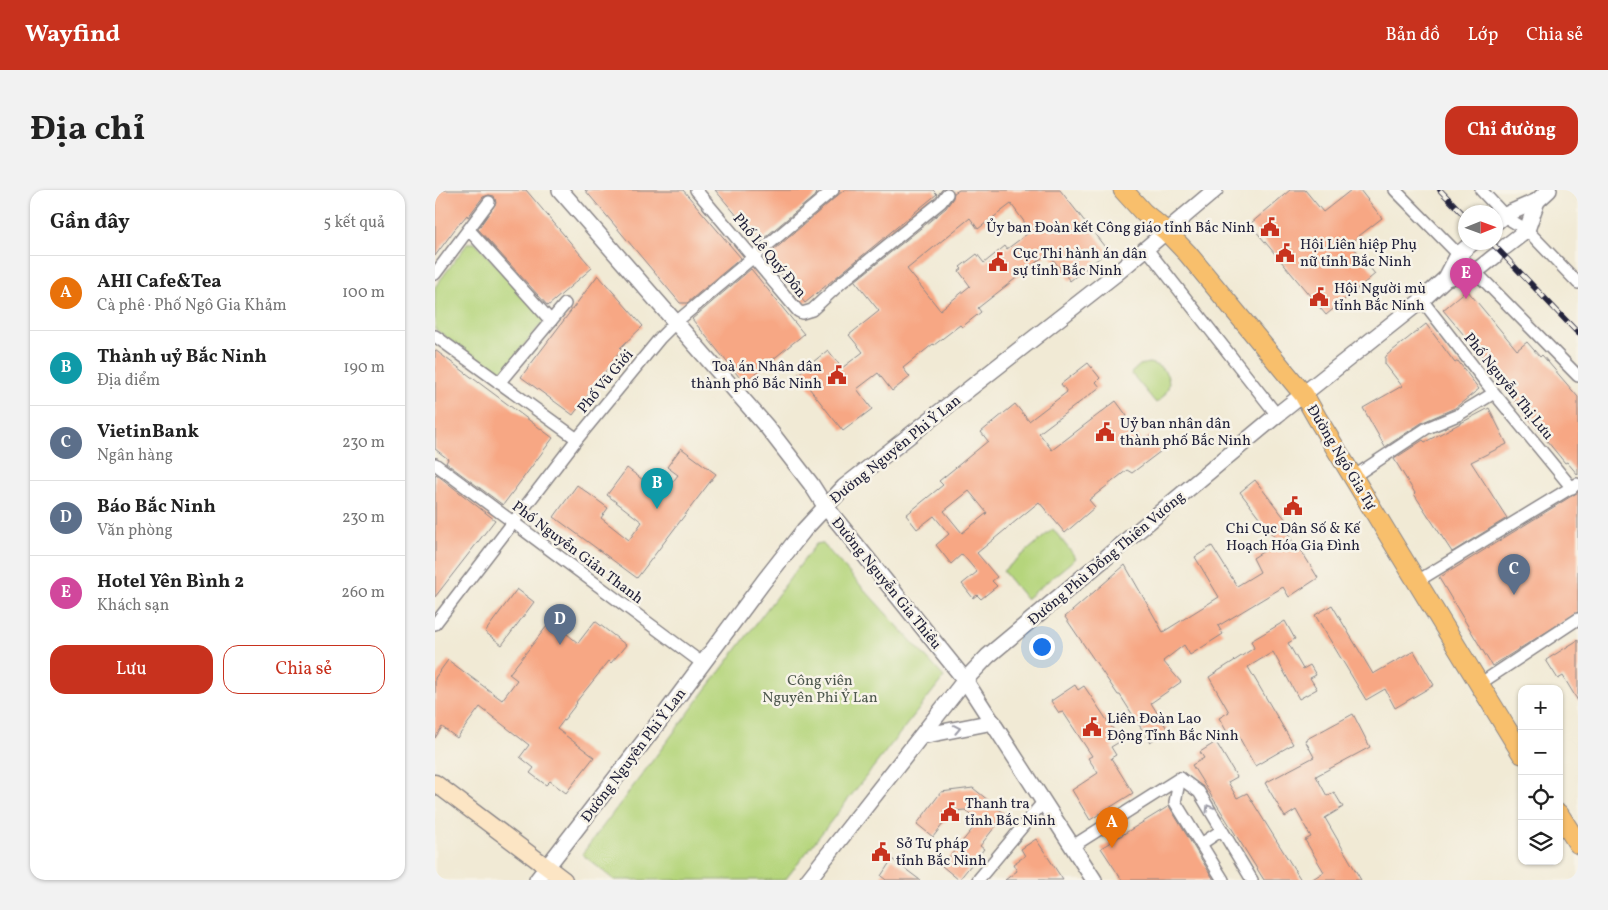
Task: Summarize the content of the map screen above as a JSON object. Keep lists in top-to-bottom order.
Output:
{
  "streets": {
    "main road": ["Đường Ngô Gia Tự"],
    "street": [
      "Phố Lê Quý Đôn",
      "Phố Vũ Giới",
      "Phố Nguyễn Thị Lưu",
      "Đường Nguyên Phi Ỷ Lan",
      "Phố Nguyễn Giản Thanh",
      "Đường Phù Đổng Thiên Vương",
      "Đường Nguyễn Gia Thiều"
    ]
  },
  "crossings": [
    ["Phố Lê Quý Đôn", "Phố Vũ Giới"],
    ["Phố Vũ Giới", "Phố Nguyễn Giản Thanh"],
    ["Phố Vũ Giới", "Đường Nguyễn Gia Thiều"],
    ["Phố Nguyễn Thị Lưu", "Đường Ngô Gia Tự"],
    ["Phố Nguyễn Thị Lưu", "Đường Phù Đổng Thiên Vương"],
    ["Đường Nguyên Phi Ỷ Lan", "Đường Ngô Gia Tự"],
    ["Đường Nguyên Phi Ỷ Lan", "Phố Nguyễn Giản Thanh"],
    ["Đường Nguyên Phi Ỷ Lan", "Đường Nguyễn Gia Thiều"],
    ["Đường Ngô Gia Tự", "Đường Phù Đổng Thiên Vương"],
    ["Đường Phù Đổng Thiên Vương", "Đường Nguyễn Gia Thiều"]
  ],
  "parks": ["Công viên Nguyên Phi Ỷ Lan"],
  "places": {
    "public building": [
      "Ủy ban Đoàn kết Công giáo tỉnh Bắc Ninh",
      "Hội Liên hiệp Phụ nữ tỉnh Bắc Ninh",
      "Cục Thi hành án dân sự tỉnh Bắc Ninh",
      "Hội Người mù tỉnh Bắc Ninh",
      "Toà án Nhân dân thành phố Bắc Ninh",
      "Uỷ ban nhân dân thành phố Bắc Ninh",
      "Chi Cục Dân Số & Kế Hoạch Hóa Gia Đình",
      "Liên Đoàn Lao Động Tỉnh Bắc Ninh",
      "Thanh tra tỉnh Bắc Ninh",
      "Sở Tư pháp tỉnh Bắc Ninh"
    ]
  },
  "north": "right",
  "page": {
    "header": "Wayfind",
    "nav": ["Bản đồ", "Lớp", "Chia sẻ"],
    "title": "Địa chỉ",
    "buttons": [
      "Chỉ đường",
      ["Lưu", "Chia sẻ"]
    ],
    "heading": ["Gần đây", "5 kết quả"],
    "list": [
      {
        "mark": "A",
        "name": "AHI Cafe&Tea",
        "note": "Cà phê · Phố Ngô Gia Khảm",
        "value": "100 m"
      },
      {
        "mark": "B",
        "name": "Thành uỷ Bắc Ninh",
        "note": "Địa điểm",
        "value": "190 m"
      },
      {
        "mark": "C",
        "name": "VietinBank",
        "note": "Ngân hàng",
        "value": "230 m"
      },
      {
        "mark": "D",
        "name": "Báo Bắc Ninh",
        "note": "Văn phòng",
        "value": "230 m"
      },
      {
        "mark": "E",
        "name": "Hotel Yên Bình 2",
        "note": "Khách sạn",
        "value": "260 m"
      }
    ],
    "pins": [
      "E",
      "B",
      "C",
      "D",
      "A"
    ],
    "map_buttons": ["+", "−"]
  }
}
